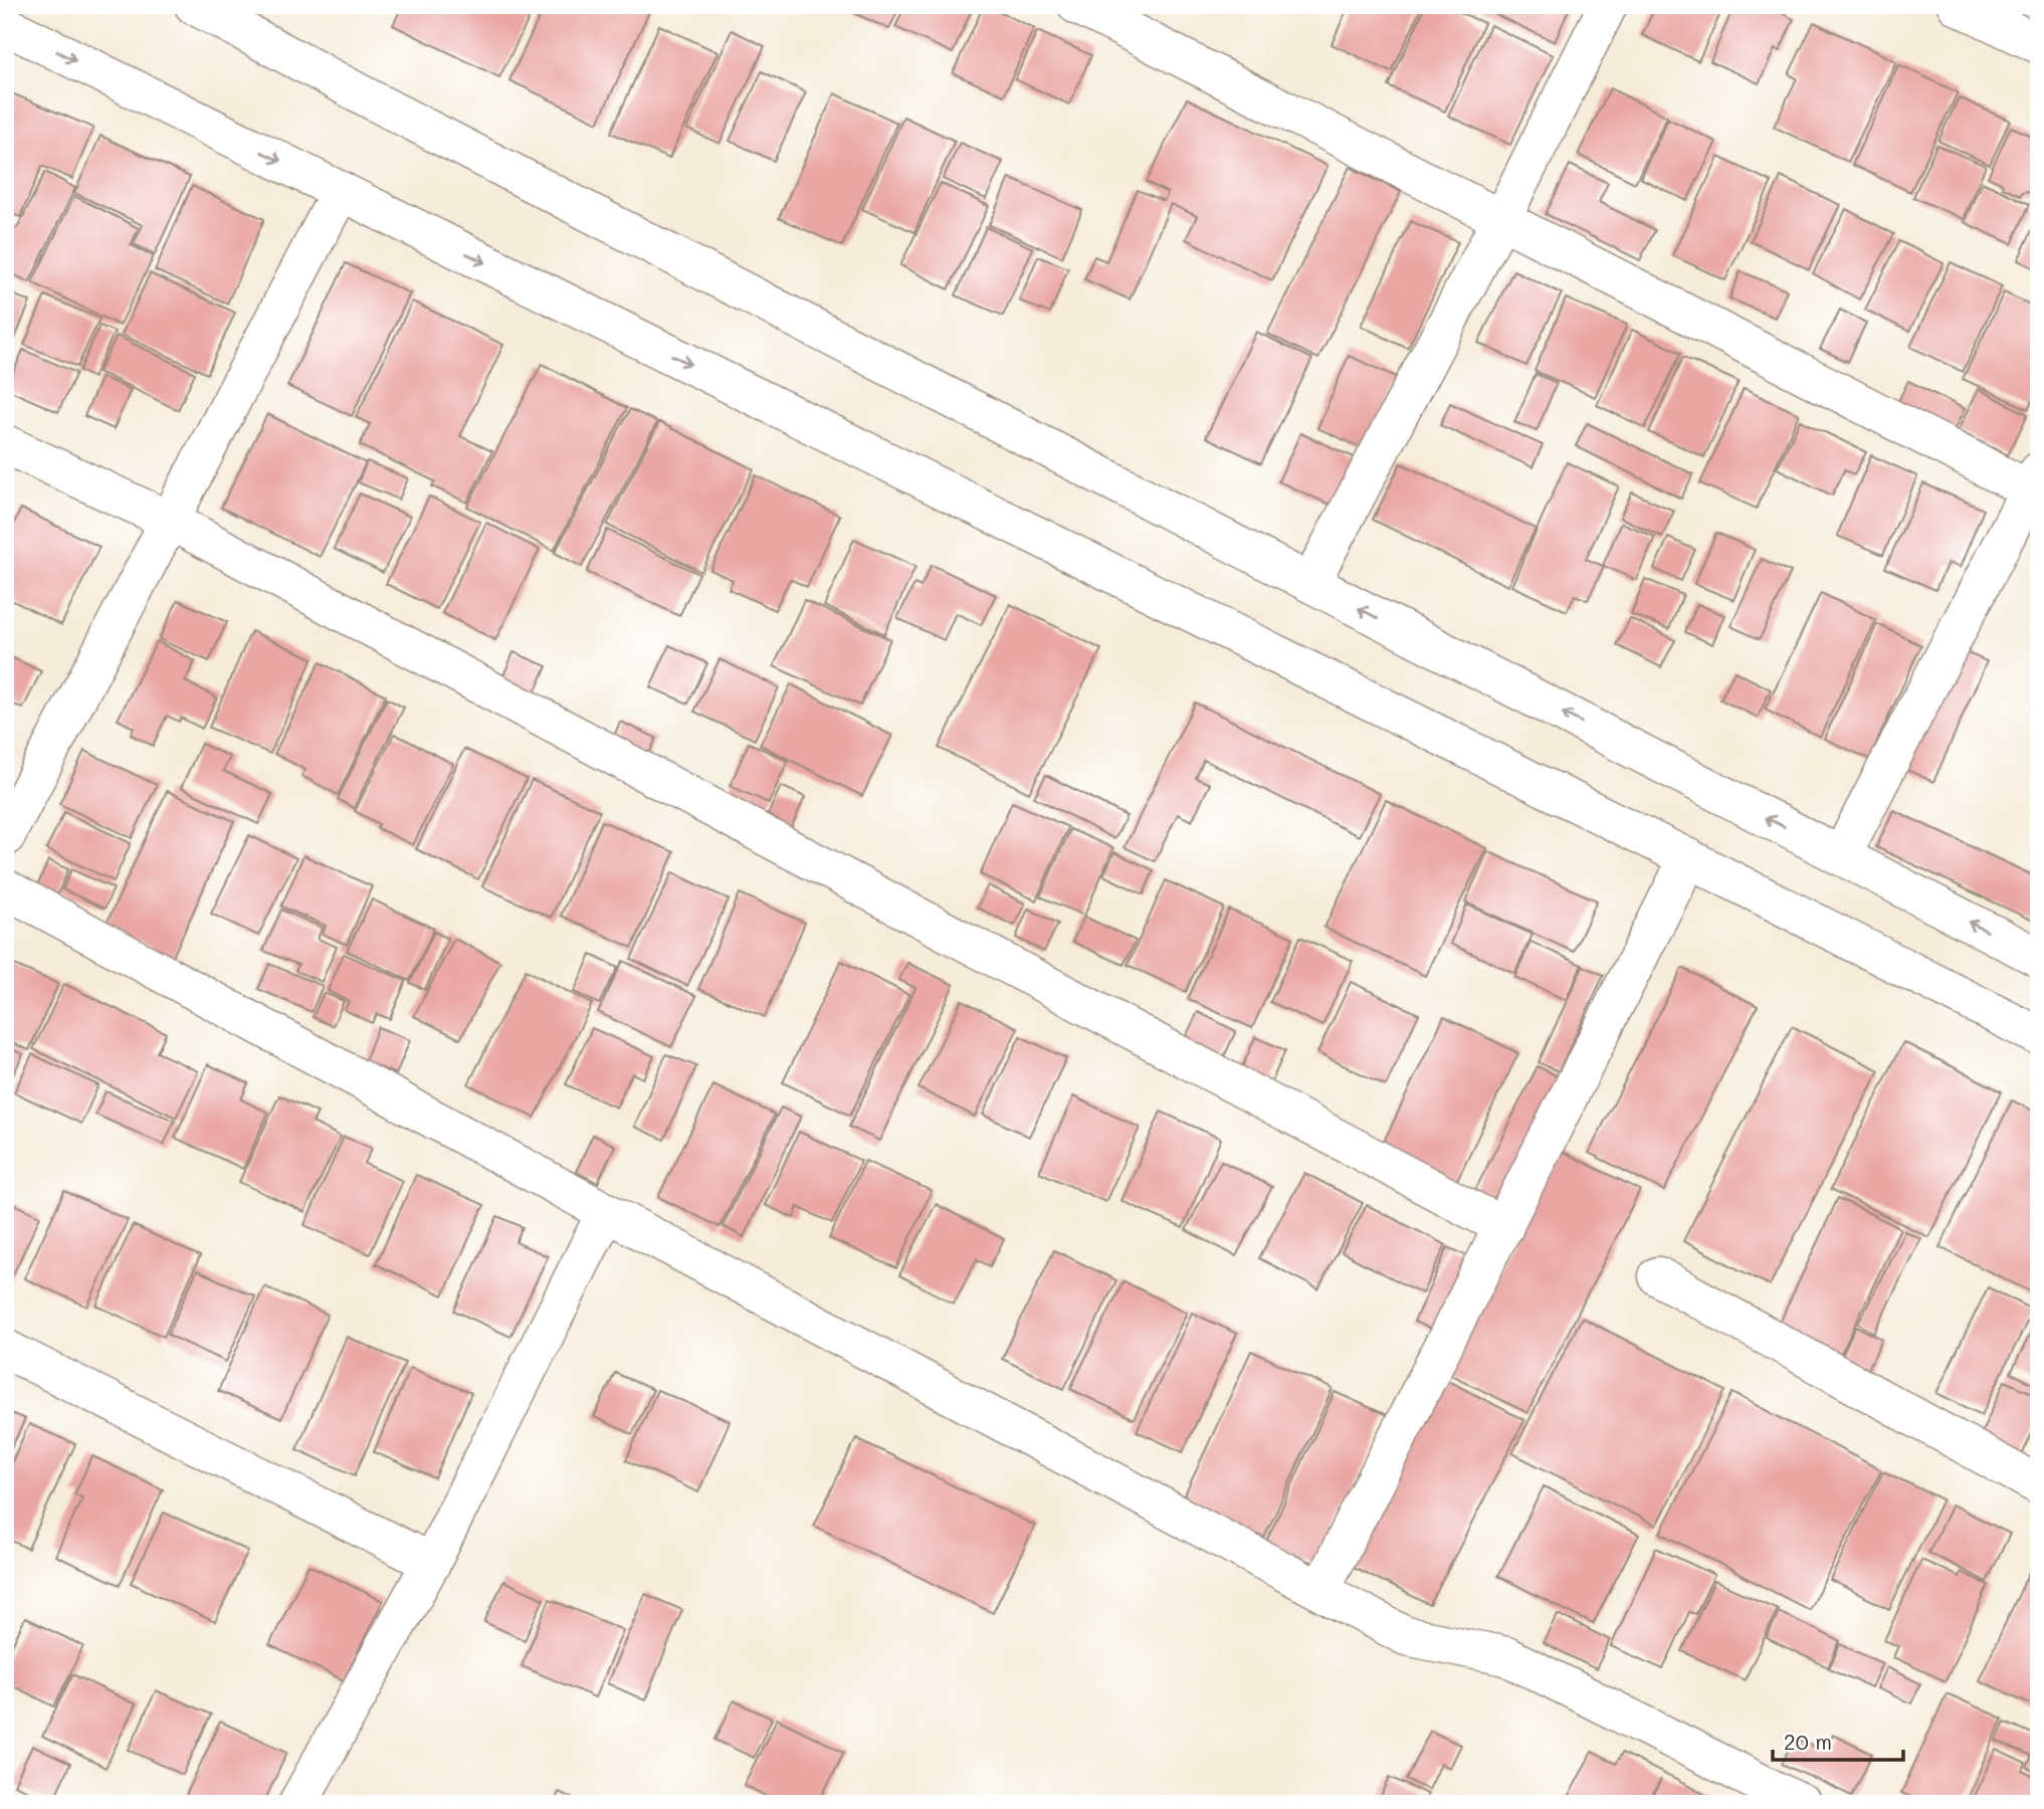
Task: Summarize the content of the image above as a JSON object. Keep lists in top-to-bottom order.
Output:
{
  "scale_bar": "20 m"
}
